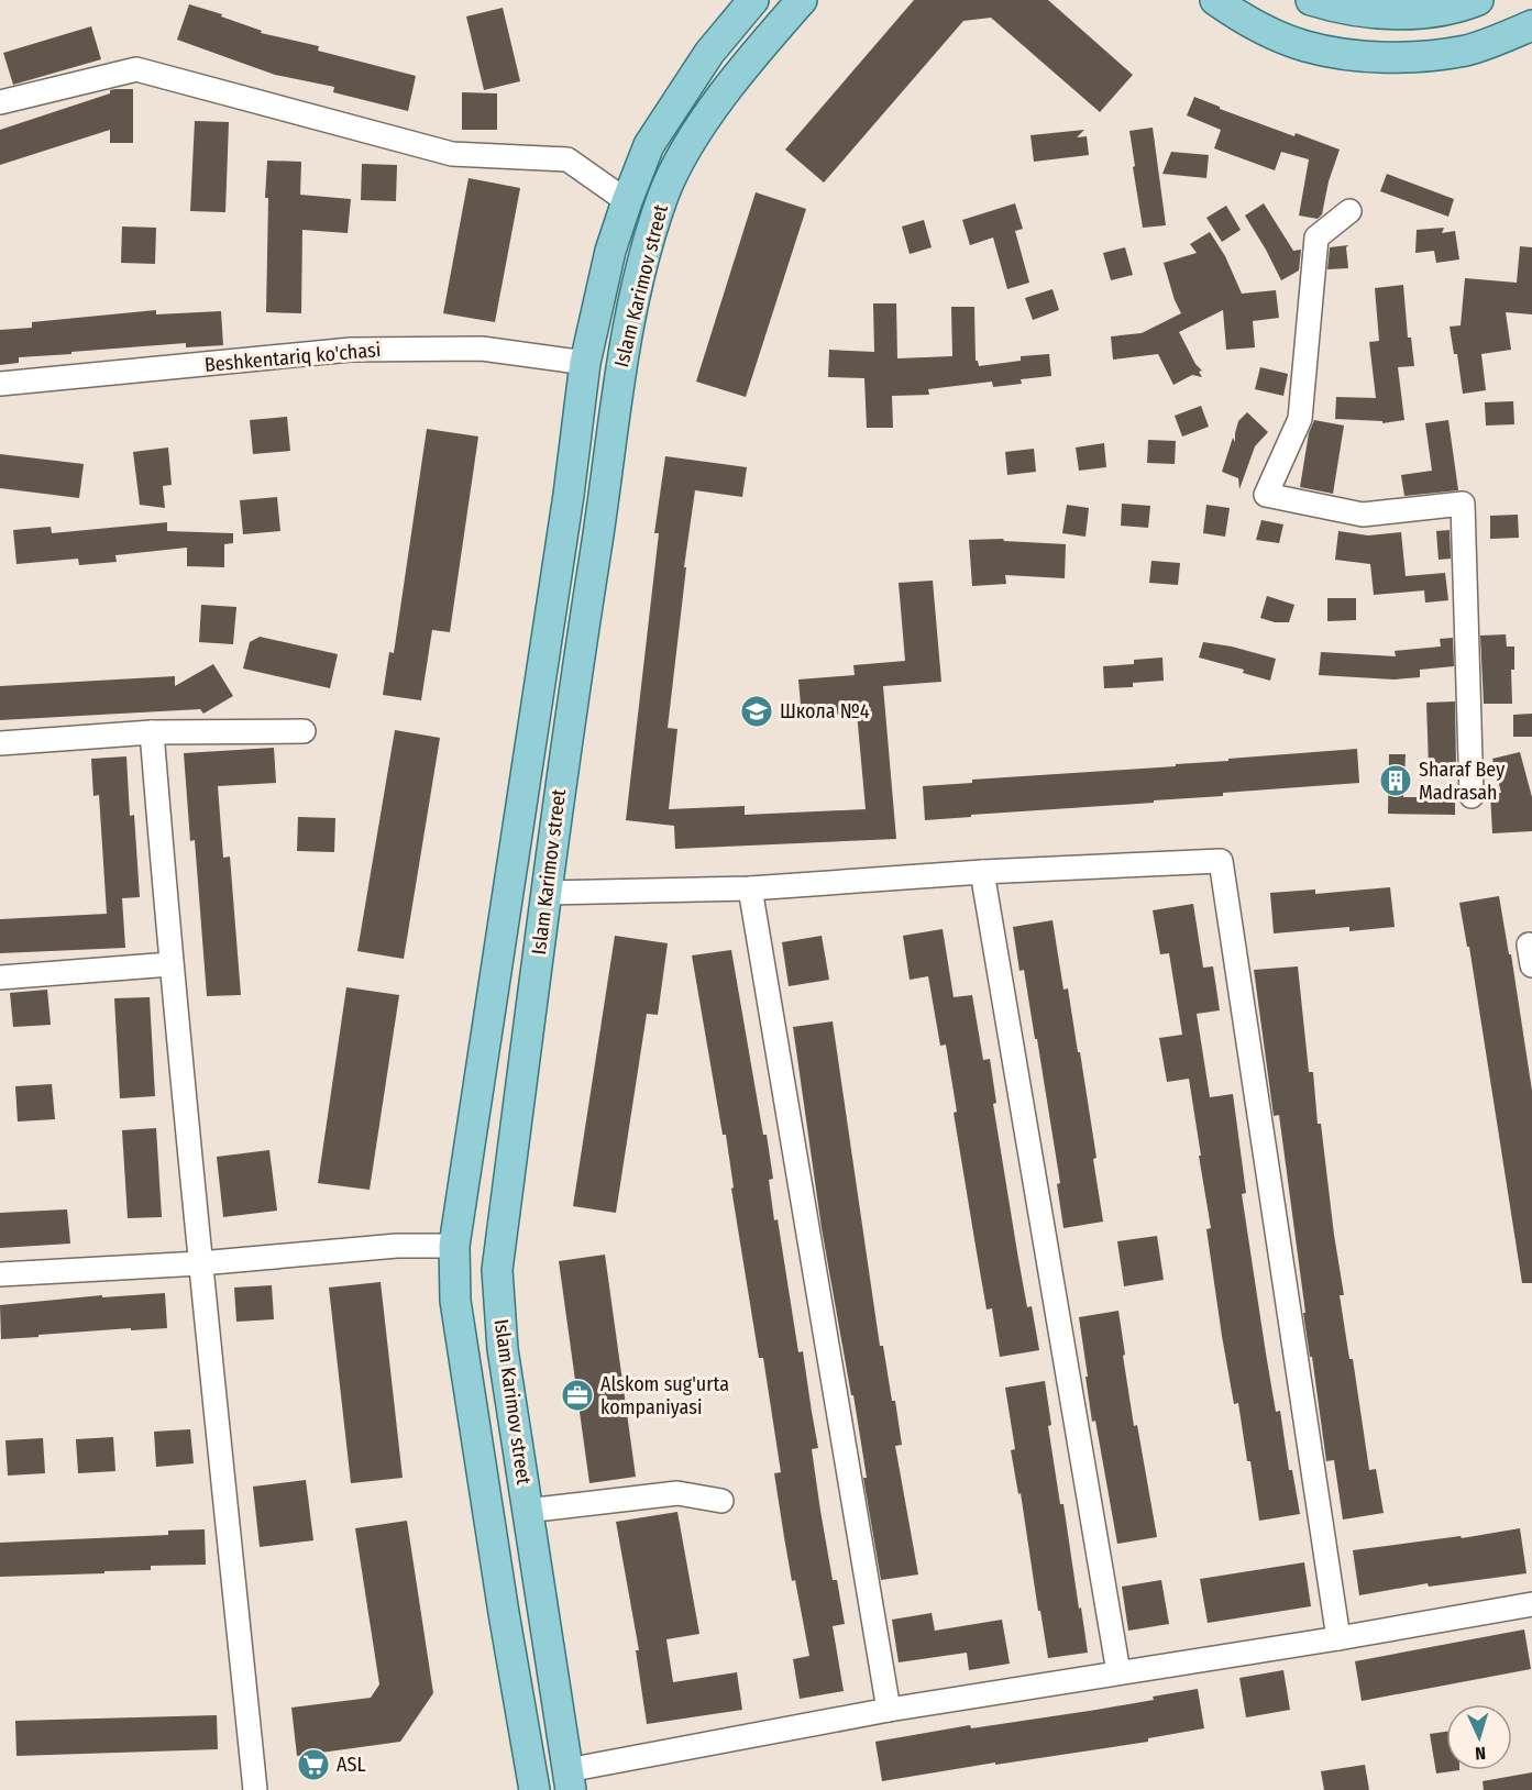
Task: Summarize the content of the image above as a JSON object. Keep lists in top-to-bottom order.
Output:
{
  "streets": {
    "main road": ["Islam Karimov street"],
    "street": ["Beshkentariq ko'chasi"]
  },
  "crossings": [
    ["Islam Karimov street", "Beshkentariq ko'chasi"]
  ],
  "places": {
    "school or university": ["Школа №4"],
    "building": ["Sharaf Bey Madrasah"],
    "office": ["Alskom sug'urta kompaniyasi"],
    "supermarket": ["ASL"]
  },
  "north": "bottom"
}
